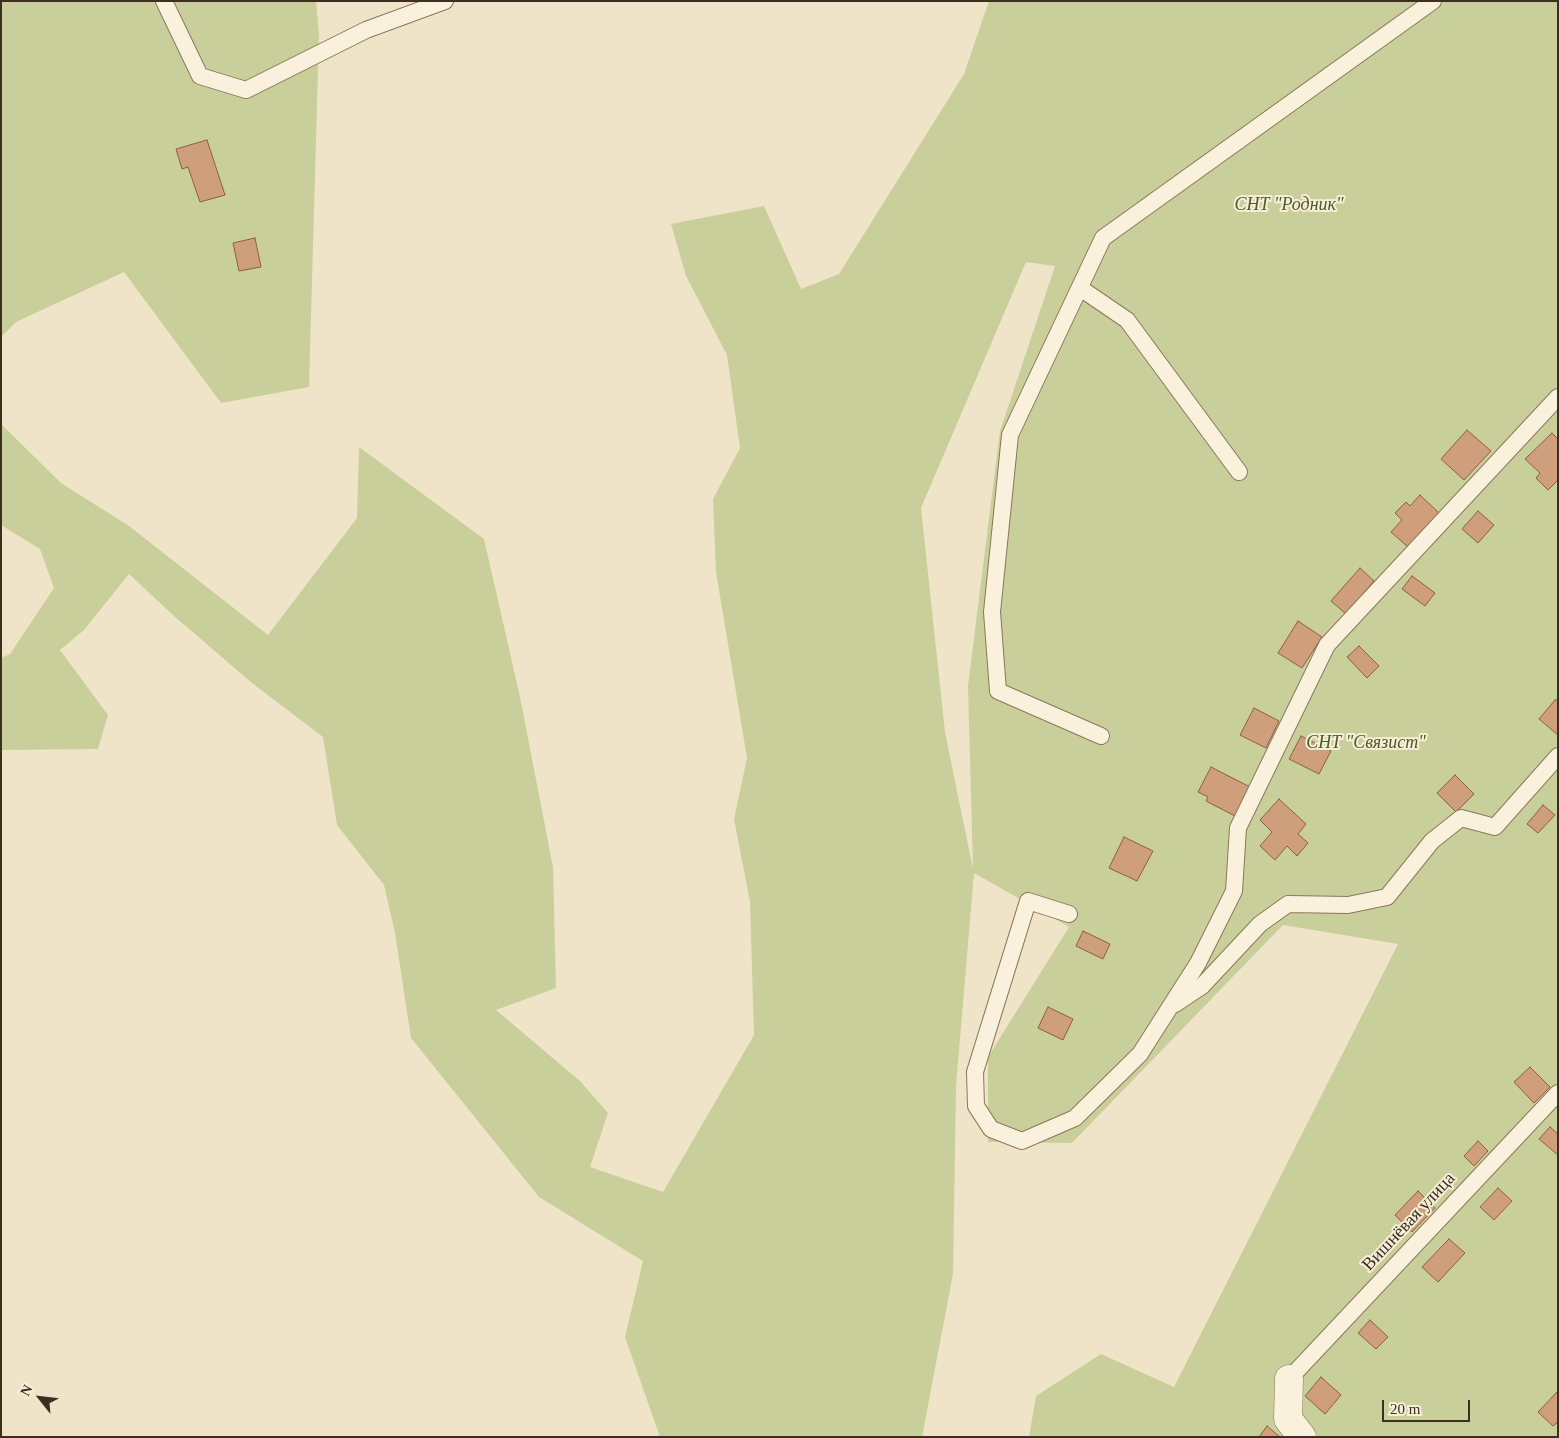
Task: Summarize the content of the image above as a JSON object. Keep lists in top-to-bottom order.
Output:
{
  "streets": {
    "lane": ["Вишнёвая улица"]
  },
  "parks": ["СНТ \"Родник\"", "СНТ \"Связист\""],
  "scale_bar": "20 m",
  "north": "top left"
}
